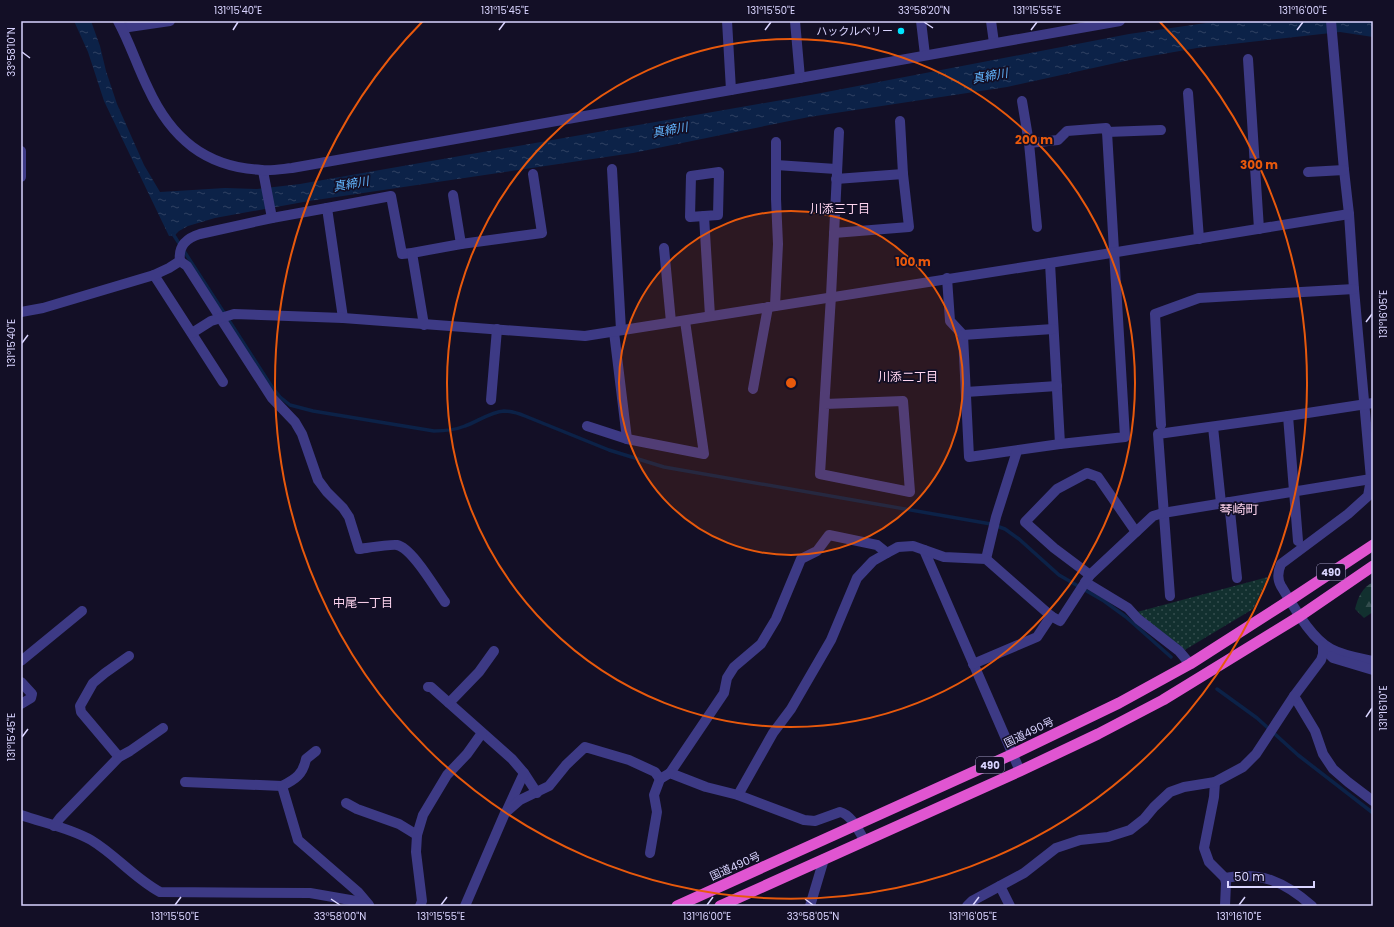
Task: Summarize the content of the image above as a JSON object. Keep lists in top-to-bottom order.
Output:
{
  "streets": {
    "highway": ["490", "国道490号"]
  },
  "districts": [
    "川添三丁目",
    "川添二丁目",
    "琴崎町",
    "中尾一丁目"
  ],
  "water": ["真締川"],
  "places": ["ハックルベリー"],
  "scale_bar": "50 m",
  "coordinates": [
    "131°15'40\"E",
    "131°15'45\"E",
    "131°15'50\"E",
    "33°58'20\"N",
    "131°15'55\"E",
    "131°16'00\"E",
    "33°58'10\"N",
    "131°16'05\"E",
    "131°16'10\"E",
    "33°58'00\"N",
    "33°58'05\"N"
  ],
  "rings": ["200 m", "300 m", "100 m"]
}
